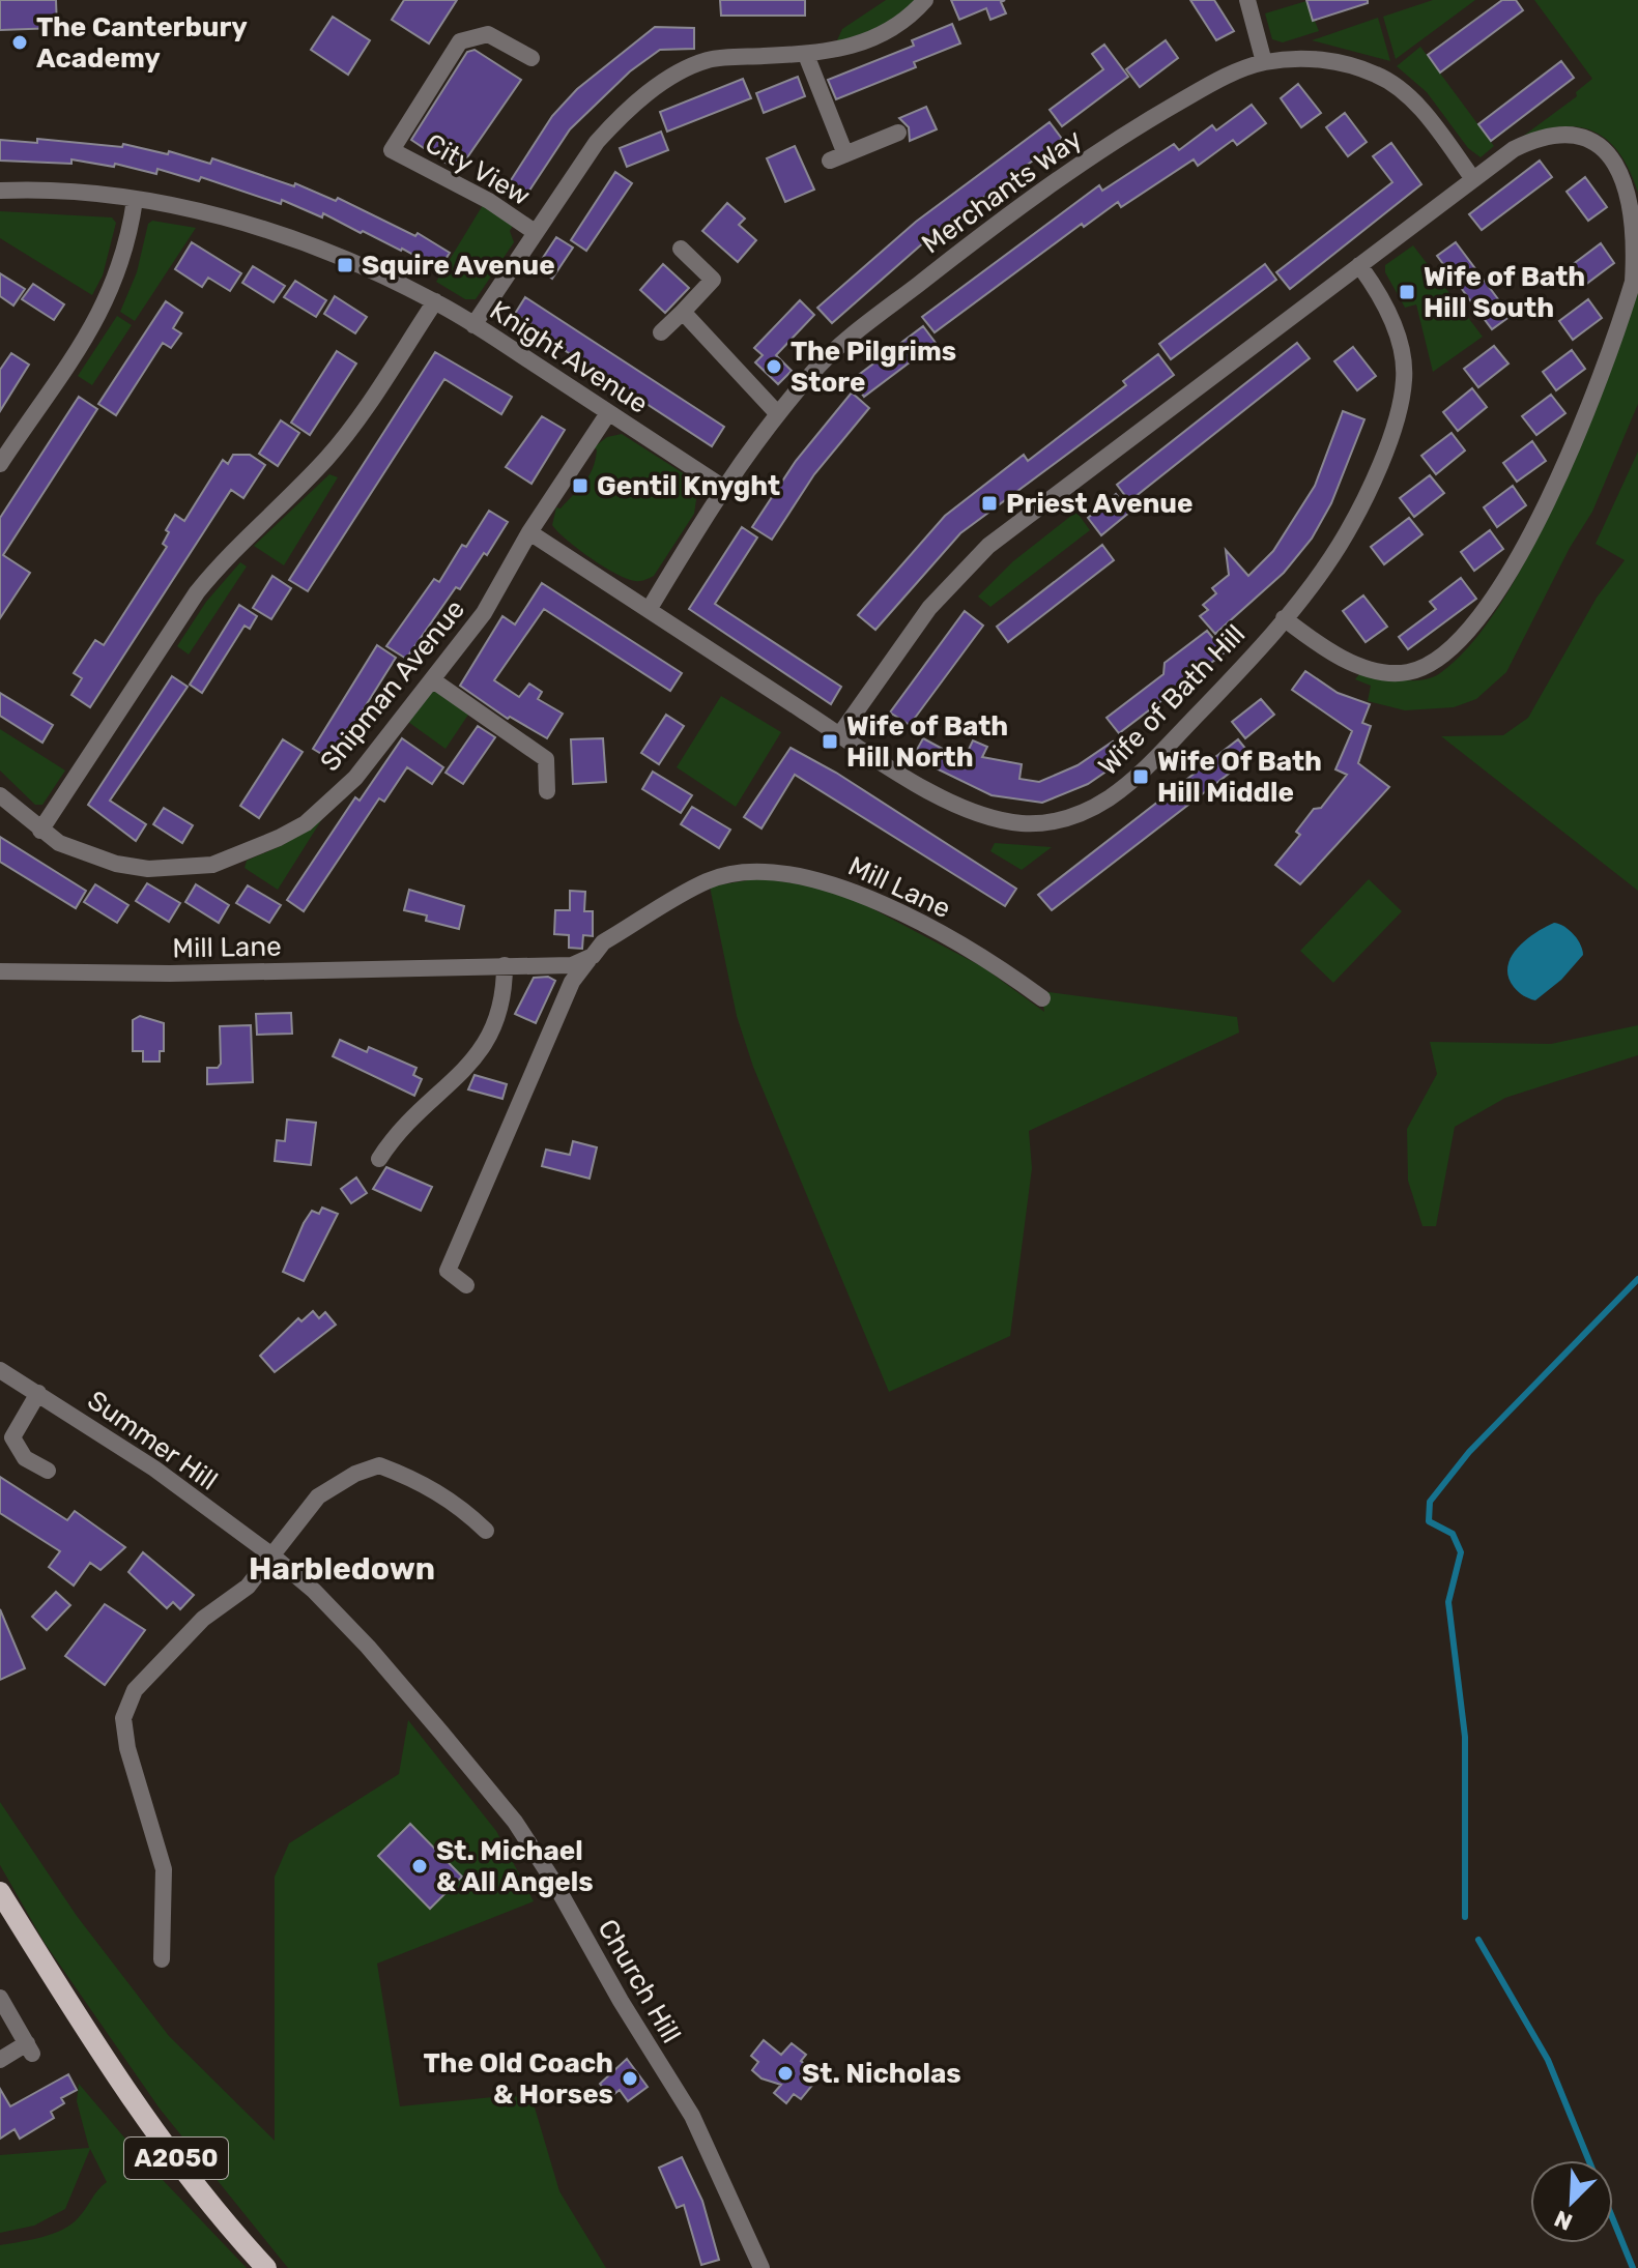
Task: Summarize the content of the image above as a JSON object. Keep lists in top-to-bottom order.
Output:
{
  "streets": {
    "main road": ["A2050"],
    "street": [
      "City View",
      "Merchants Way",
      "Knight Avenue",
      "Shipman Avenue",
      "Wife of Bath Hill",
      "Mill Lane",
      "Summer Hill",
      "Church Hill"
    ]
  },
  "crossings": [
    ["Merchants Way", "Knight Avenue"],
    ["Merchants Way", "Wife of Bath Hill"],
    ["Knight Avenue", "Shipman Avenue"],
    ["Shipman Avenue", "Wife of Bath Hill"],
    ["Summer Hill", "Church Hill"]
  ],
  "districts": ["Harbledown"],
  "places": {
    "other": [
      "The Canterbury Academy",
      "The Pilgrims Store",
      "St. Michael & All Angels",
      "St. Nicholas",
      "The Old Coach & Horses"
    ],
    "transit": [
      "Squire Avenue",
      "Wife of Bath Hill South",
      "Gentil Knyght",
      "Priest Avenue",
      "Wife of Bath Hill North",
      "Wife Of Bath Hill Middle"
    ]
  },
  "north": "bottom left"
}
